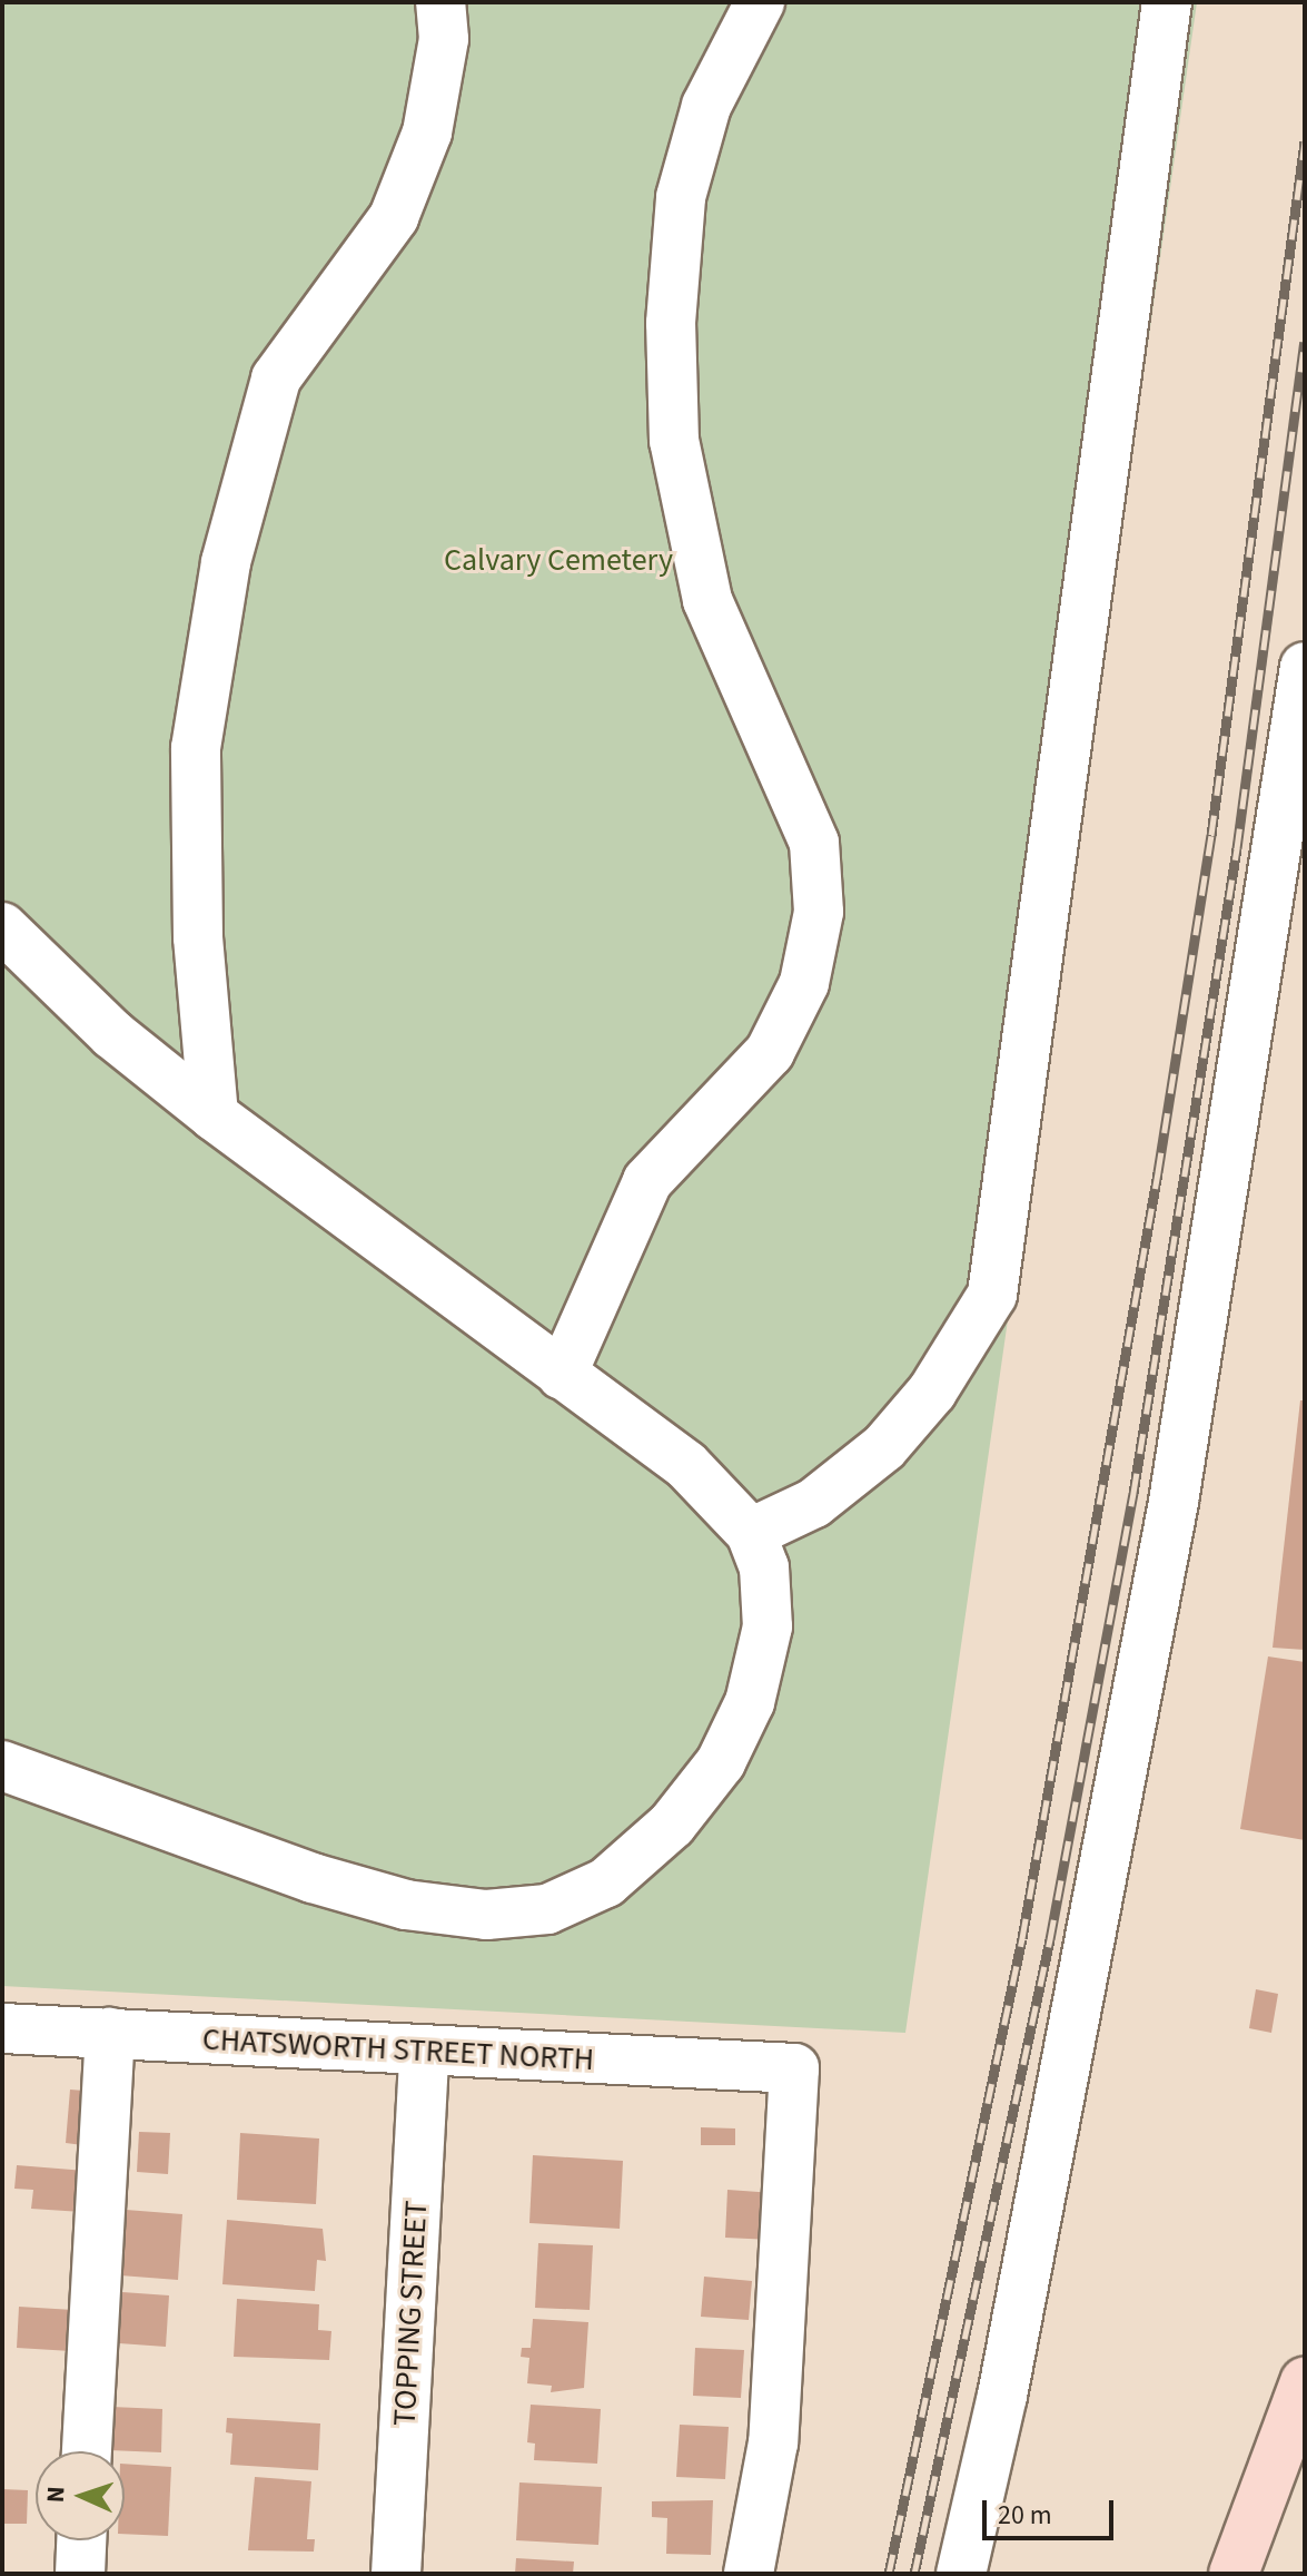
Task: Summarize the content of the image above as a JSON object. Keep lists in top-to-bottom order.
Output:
{
  "streets": {
    "street": ["CHATSWORTH STREET NORTH", "TOPPING STREET"]
  },
  "crossings": [
    ["CHATSWORTH STREET NORTH", "TOPPING STREET"]
  ],
  "parks": ["Calvary Cemetery"],
  "scale_bar": "20 m",
  "north": "left"
}
